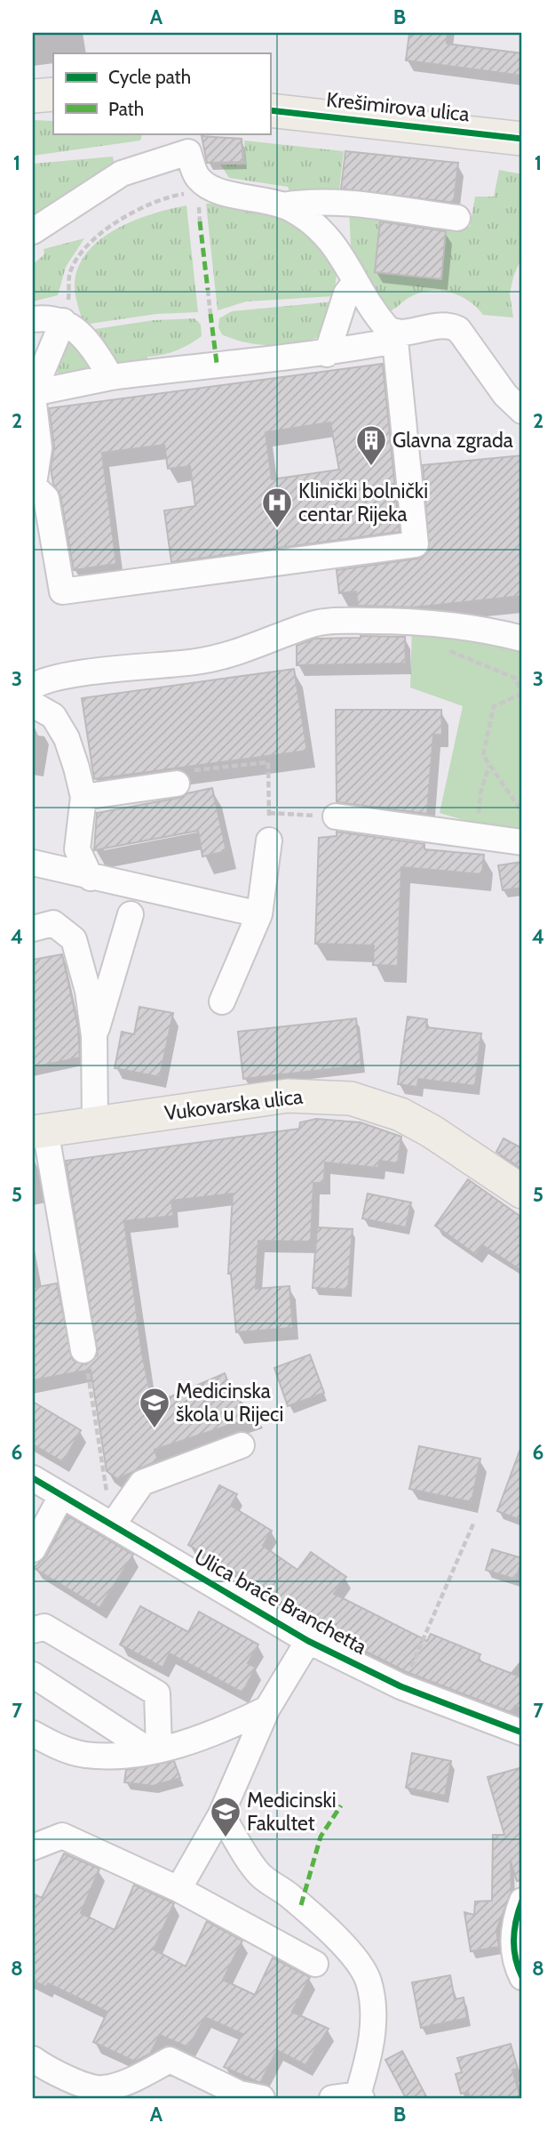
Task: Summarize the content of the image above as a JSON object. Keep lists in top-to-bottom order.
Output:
{
  "streets": {
    "main road": ["Krešimirova ulica", "Vukovarska ulica"],
    "street": ["Ulica braće Branchetta"]
  },
  "places": {
    "building": ["Glavna zgrada"],
    "hospital": ["Klinički bolnički centar Rijeka"],
    "school or university": ["Medicinska škola u Rijeci", "Medicinski Fakultet"]
  },
  "legend": ["Cycle path", "Path"],
  "grid": {
    "columns": ["A", "B"],
    "rows": [
      "1",
      "2",
      "3",
      "4",
      "5",
      "6",
      "7",
      "8"
    ]
  }
}
